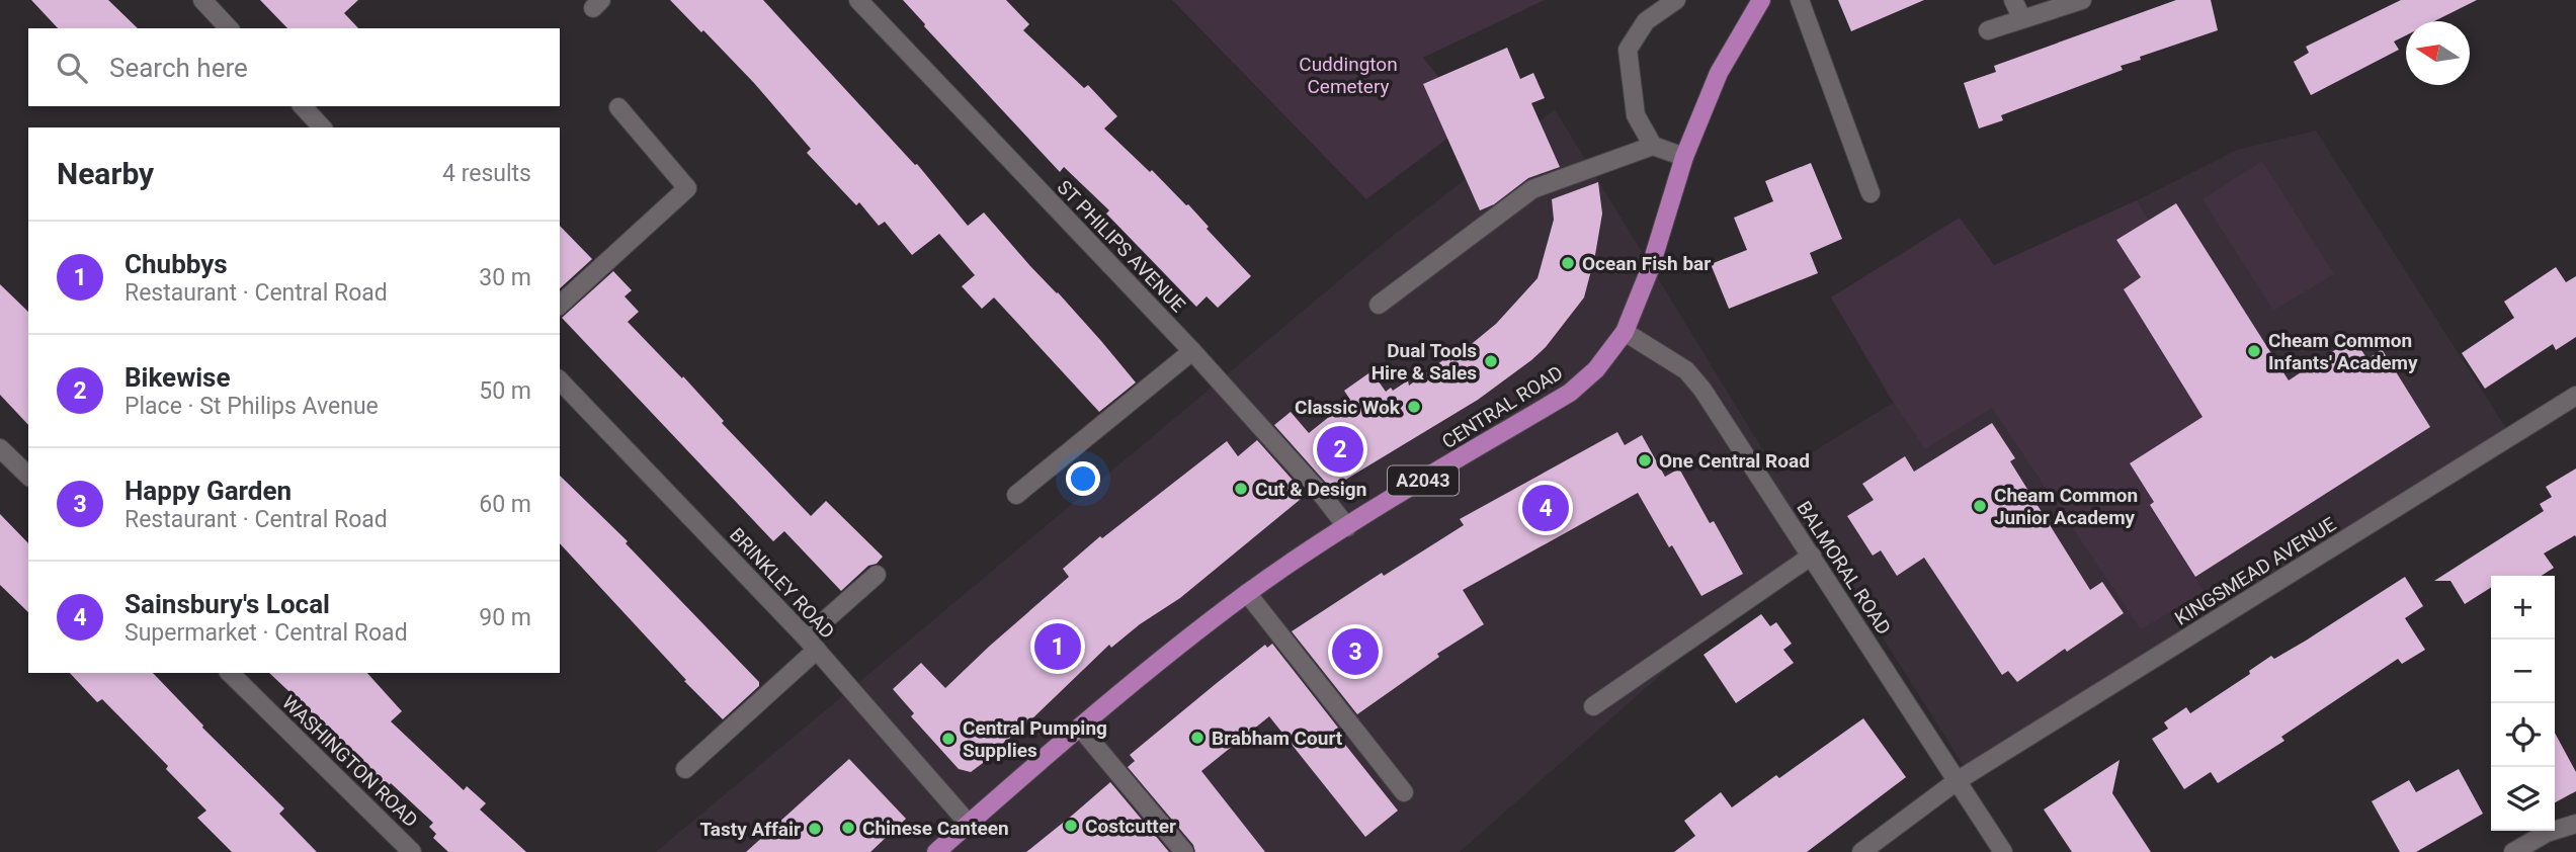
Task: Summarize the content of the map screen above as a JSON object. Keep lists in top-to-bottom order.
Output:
{
  "streets": {
    "main road": ["CENTRAL ROAD", "A2043"],
    "street": [
      "ST PHILIPS AVENUE",
      "BALMORAL ROAD",
      "KINGSMEAD AVENUE",
      "BRINKLEY ROAD",
      "WASHINGTON ROAD"
    ]
  },
  "crossings": [
    ["ST PHILIPS AVENUE", "CENTRAL ROAD"],
    ["CENTRAL ROAD", "BALMORAL ROAD"],
    ["CENTRAL ROAD", "BRINKLEY ROAD"],
    ["BALMORAL ROAD", "KINGSMEAD AVENUE"]
  ],
  "parks": ["Cuddington Cemetery"],
  "places": [
    "Ocean Fish bar",
    "Cheam Common Infants' Academy",
    "Dual Tools Hire & Sales",
    "Classic Wok",
    "One Central Road",
    "Cut & Design",
    "Cheam Common Junior Academy",
    "Brabham Court",
    "Central Pumping Supplies",
    "Costcutter",
    "Chinese Canteen",
    "Tasty Affair"
  ],
  "north": "left",
  "page": {
    "search": "Search here",
    "heading": ["Nearby", "4 results"],
    "list": [
      {
        "mark": "1",
        "name": "Chubbys",
        "note": "Restaurant · Central Road",
        "value": "30 m"
      },
      {
        "mark": "2",
        "name": "Bikewise",
        "note": "Place · St Philips Avenue",
        "value": "50 m"
      },
      {
        "mark": "3",
        "name": "Happy Garden",
        "note": "Restaurant · Central Road",
        "value": "60 m"
      },
      {
        "mark": "4",
        "name": "Sainsbury's Local",
        "note": "Supermarket · Central Road",
        "value": "90 m"
      }
    ],
    "pins": [
      "2",
      "4",
      "1",
      "3"
    ],
    "map_buttons": ["+", "−"]
  }
}
